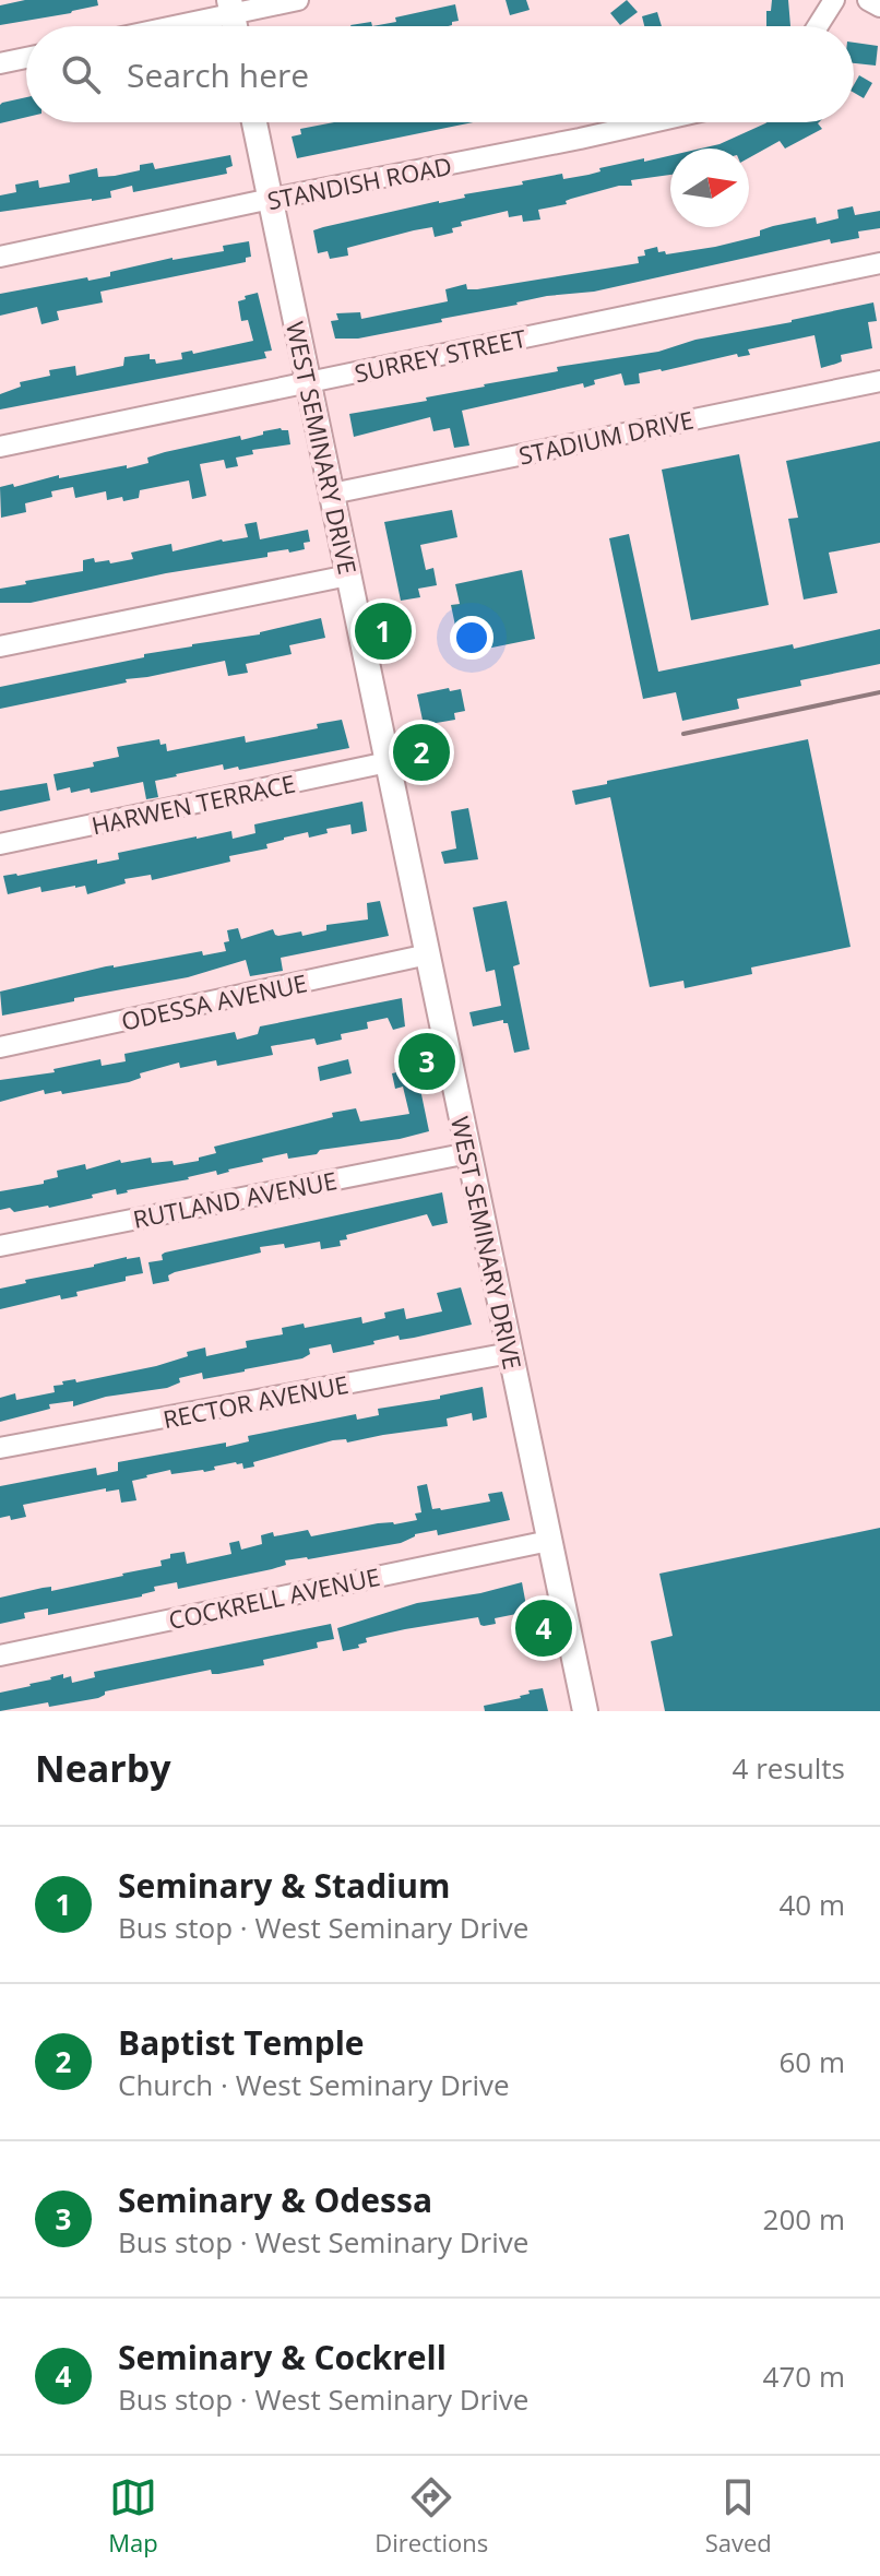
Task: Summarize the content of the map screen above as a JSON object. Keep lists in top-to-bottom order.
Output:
{
  "streets": {
    "main road": ["WEST SEMINARY DRIVE"],
    "street": [
      "STANDISH ROAD",
      "SURREY STREET",
      "STADIUM DRIVE",
      "HARWEN TERRACE",
      "ODESSA AVENUE",
      "RUTLAND AVENUE",
      "RECTOR AVENUE",
      "COCKRELL AVENUE"
    ]
  },
  "crossings": [
    ["STANDISH ROAD", "WEST SEMINARY DRIVE"],
    ["SURREY STREET", "WEST SEMINARY DRIVE"],
    ["STADIUM DRIVE", "WEST SEMINARY DRIVE"],
    ["WEST SEMINARY DRIVE", "HARWEN TERRACE"],
    ["WEST SEMINARY DRIVE", "ODESSA AVENUE"],
    ["WEST SEMINARY DRIVE", "RUTLAND AVENUE"],
    ["WEST SEMINARY DRIVE", "RECTOR AVENUE"],
    ["WEST SEMINARY DRIVE", "COCKRELL AVENUE"]
  ],
  "north": "right",
  "page": {
    "search": "Search here",
    "pins": [
      "1",
      "2",
      "3",
      "4"
    ],
    "heading": ["Nearby", "4 results"],
    "list": [
      {
        "mark": "1",
        "name": "Seminary & Stadium",
        "note": "Bus stop · West Seminary Drive",
        "value": "40 m"
      },
      {
        "mark": "2",
        "name": "Baptist Temple",
        "note": "Church · West Seminary Drive",
        "value": "60 m"
      },
      {
        "mark": "3",
        "name": "Seminary & Odessa",
        "note": "Bus stop · West Seminary Drive",
        "value": "200 m"
      },
      {
        "mark": "4",
        "name": "Seminary & Cockrell",
        "note": "Bus stop · West Seminary Drive",
        "value": "470 m"
      }
    ],
    "nav": ["Map", "Directions", "Saved"]
  }
}
